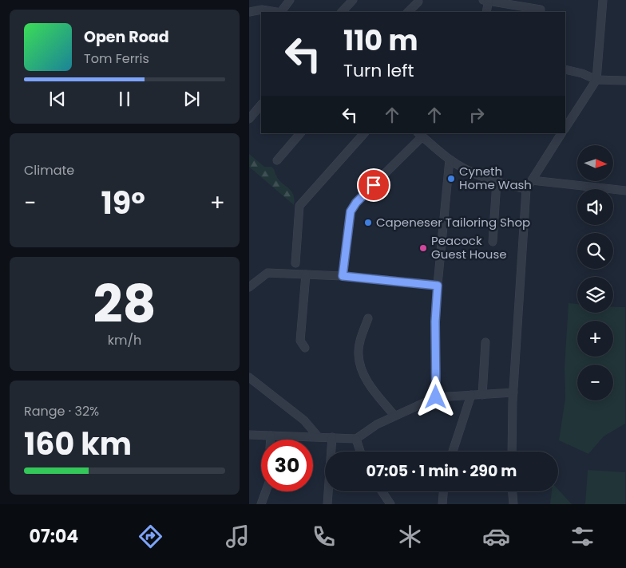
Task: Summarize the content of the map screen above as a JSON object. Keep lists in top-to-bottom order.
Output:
{
  "places": ["Cyneth Home Wash", "Capeneser Tailoring Shop", "Peacock Guest House"],
  "north": "right",
  "page": {
    "turn": ["110 m", "Turn left"],
    "song": ["Open Road", "Tom Ferris"],
    "tile": [
      "Climate",
      ["28", "km/h"],
      ["Range · 32%", "160 km"]
    ],
    "map_buttons": ["+", "−"],
    "heat": ["−", "19°", "+"],
    "limit": "30",
    "trip": "07:05 · 1 min · 290 m",
    "tabs": "07:04"
  }
}
